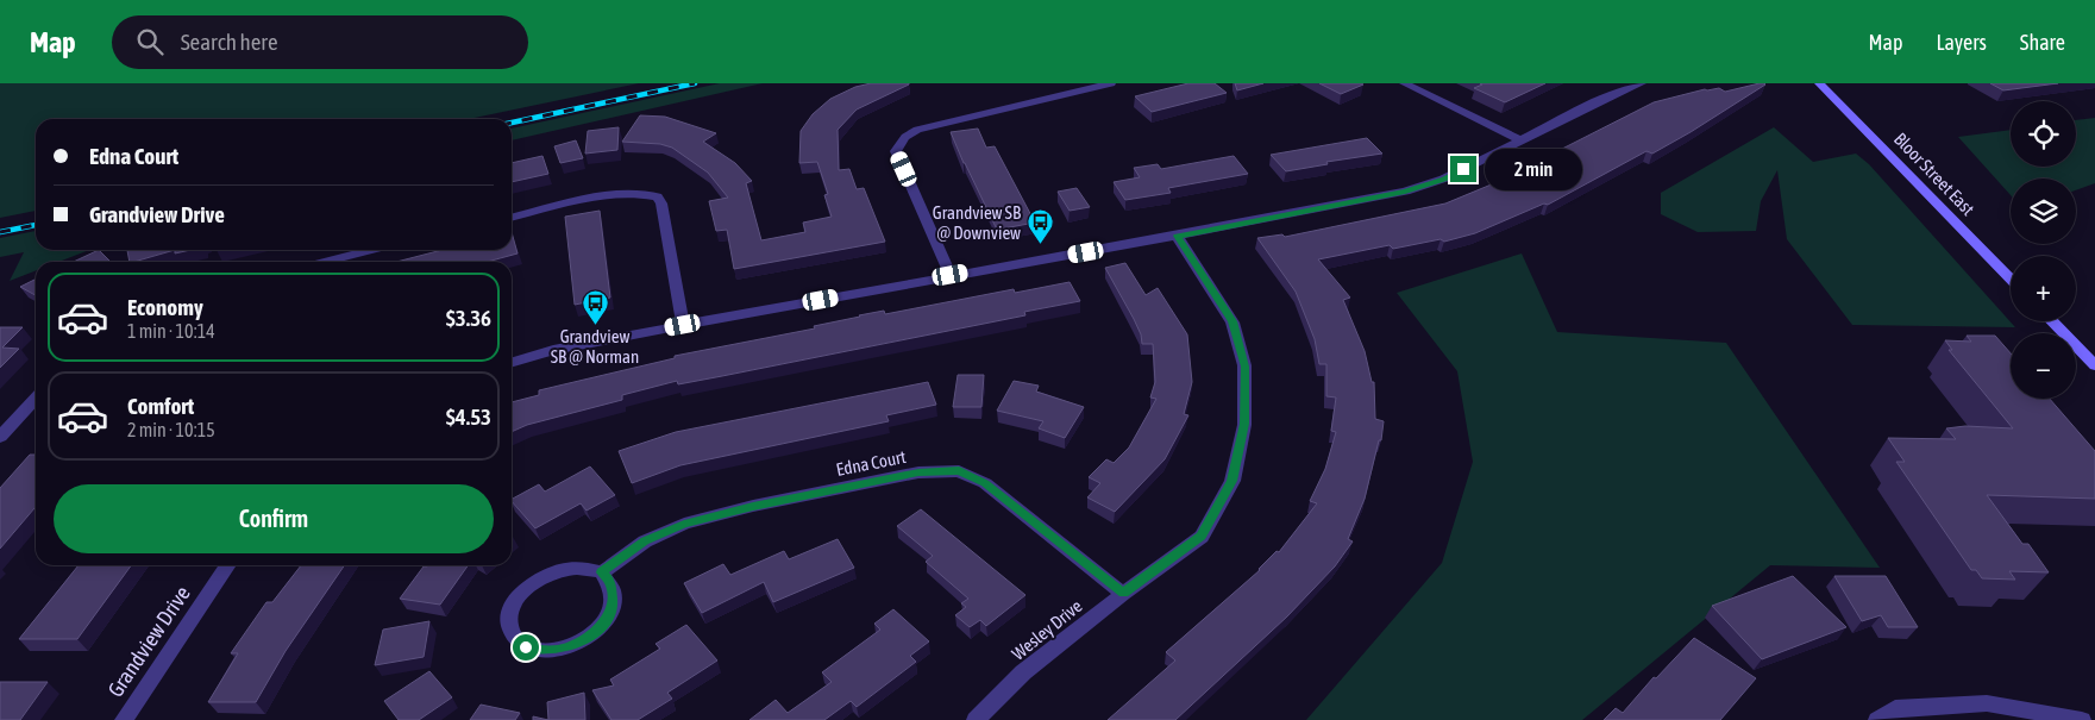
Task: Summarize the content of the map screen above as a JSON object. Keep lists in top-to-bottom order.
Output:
{
  "streets": {
    "main road": ["Bloor Street East"],
    "street": ["Edna Court", "Wesley Drive", "Grandview Drive"]
  },
  "crossings": [
    ["Edna Court", "Wesley Drive"]
  ],
  "places": {
    "bus stop": ["Grandview SB @ Downview", "Grandview SB @ Norman"]
  },
  "page": {
    "header": "Map",
    "search": "Search here",
    "nav": ["Map", "Layers", "Share"],
    "map_buttons": ["+", "−"],
    "banner": ["Edna Court", "Grandview Drive"],
    "bubble": "2 min",
    "list": [
      {
        "name": "Economy",
        "note": "1 min · 10:14",
        "value": "$3.36"
      },
      {
        "name": "Comfort",
        "note": "2 min · 10:15",
        "value": "$4.53"
      }
    ],
    "buttons": "Confirm"
  }
}
